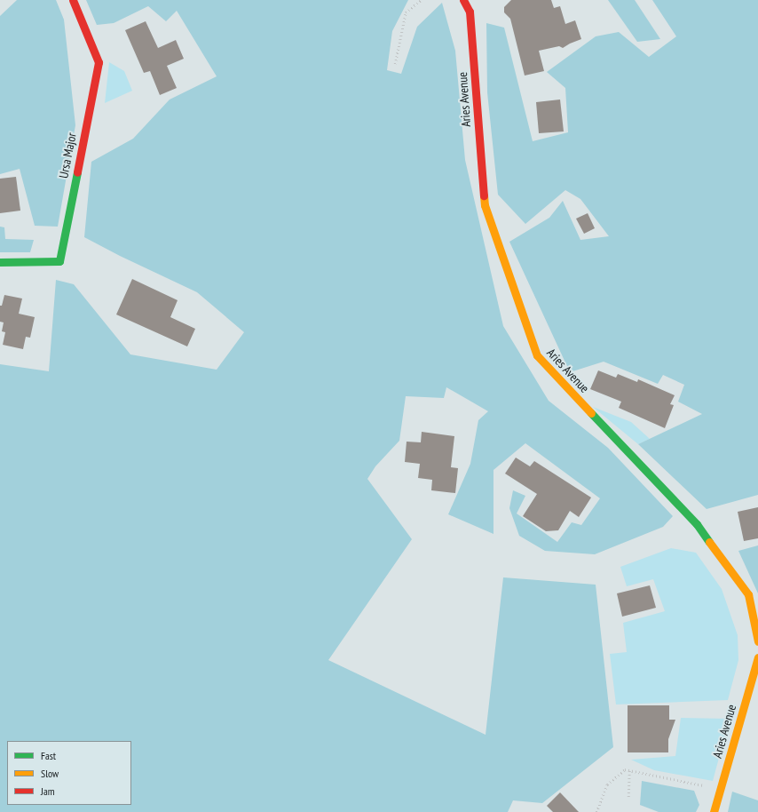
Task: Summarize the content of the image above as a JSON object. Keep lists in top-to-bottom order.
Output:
{
  "streets": {
    "street": ["Aries Avenue", "Ursa Major"]
  },
  "legend": ["Fast", "Slow", "Jam"]
}
